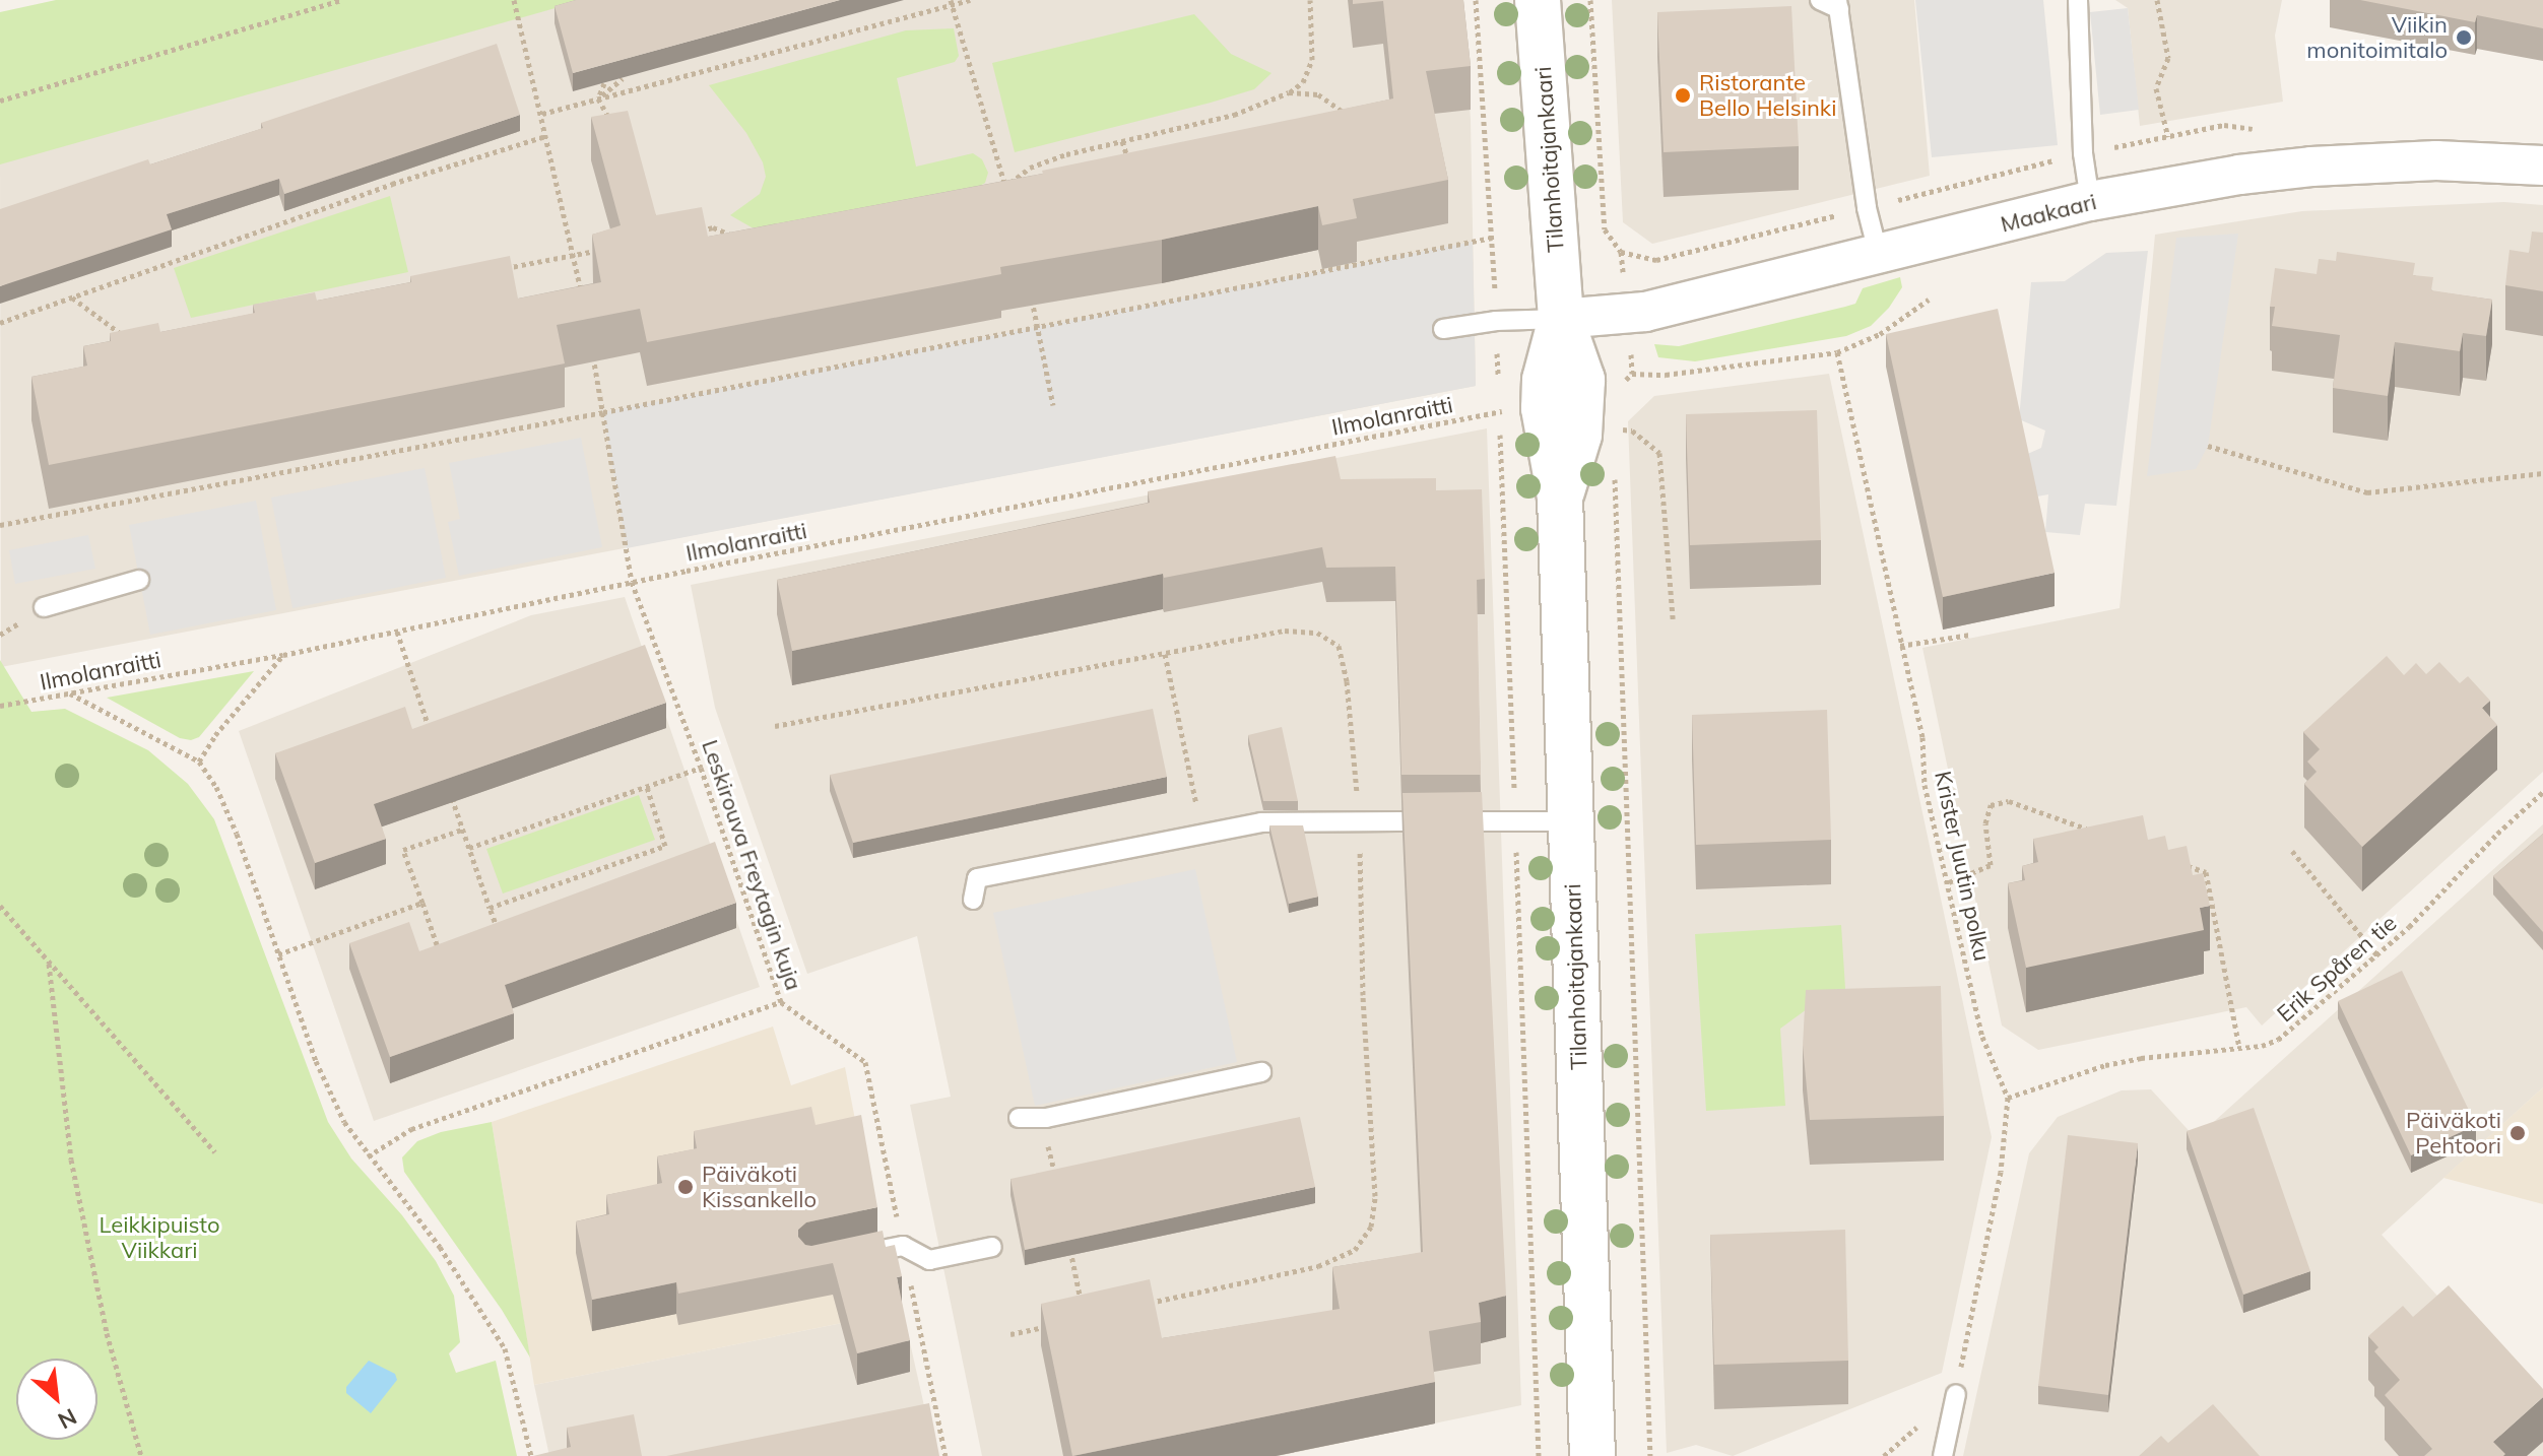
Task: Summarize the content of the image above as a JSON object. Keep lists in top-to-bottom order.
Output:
{
  "streets": {
    "street": ["Tilanhoitajankaari", "Maakaari"],
    "path": [
      "Ilmolanraitti",
      "Leskirouva Freytagin kuja",
      "Krister Juutin polku",
      "Erik Spåren tie"
    ]
  },
  "crossings": [
    ["Tilanhoitajankaari", "Maakaari"],
    ["Ilmolanraitti", "Leskirouva Freytagin kuja"],
    ["Krister Juutin polku", "Erik Spåren tie"]
  ],
  "parks": ["Leikkipuisto Viikkari"],
  "places": [
    "Viikin monitoimitalo",
    "Ristorante Bello Helsinki",
    "Päiväkoti Pehtoori",
    "Päiväkoti Kissankello"
  ],
  "north": "bottom right"
}
